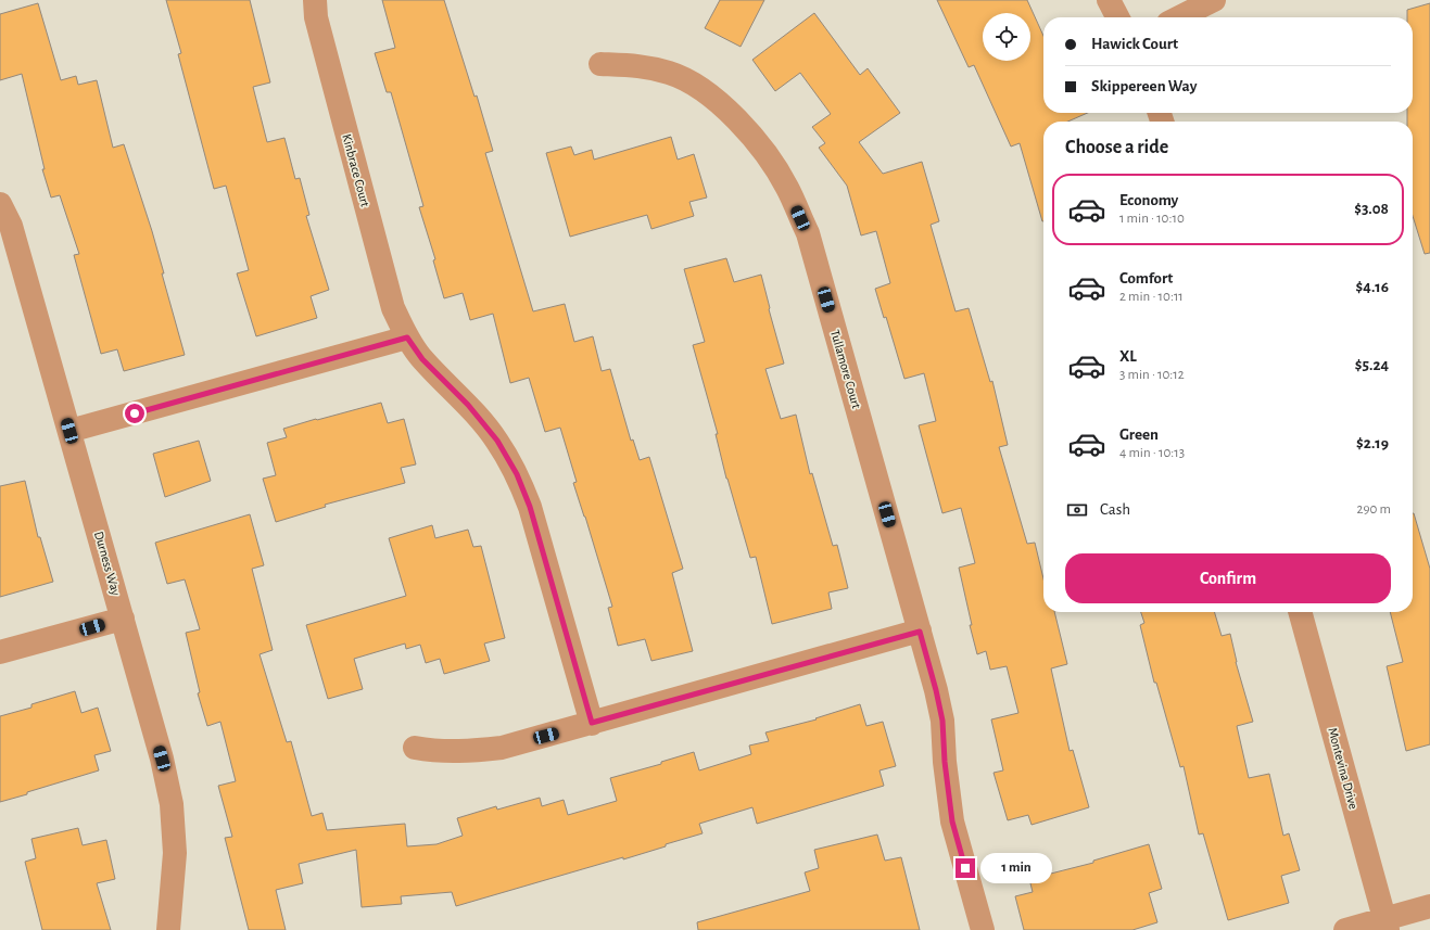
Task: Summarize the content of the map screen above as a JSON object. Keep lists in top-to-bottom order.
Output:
{
  "streets": {
    "street": [
      "Kinbrace Court",
      "Tullamore Court",
      "Durness Way",
      "Montevina Drive"
    ]
  },
  "page": {
    "banner": ["Hawick Court", "Skippereen Way"],
    "heading": "Choose a ride",
    "list": [
      {
        "name": "Economy",
        "note": "1 min · 10:10",
        "value": "$3.08"
      },
      {
        "name": "Comfort",
        "note": "2 min · 10:11",
        "value": "$4.16"
      },
      {
        "name": "XL",
        "note": "3 min · 10:12",
        "value": "$5.24"
      },
      {
        "name": "Green",
        "note": "4 min · 10:13",
        "value": "$2.19"
      }
    ],
    "pay": ["Cash", "290 m"],
    "buttons": "Confirm",
    "bubble": "1 min"
  }
}
